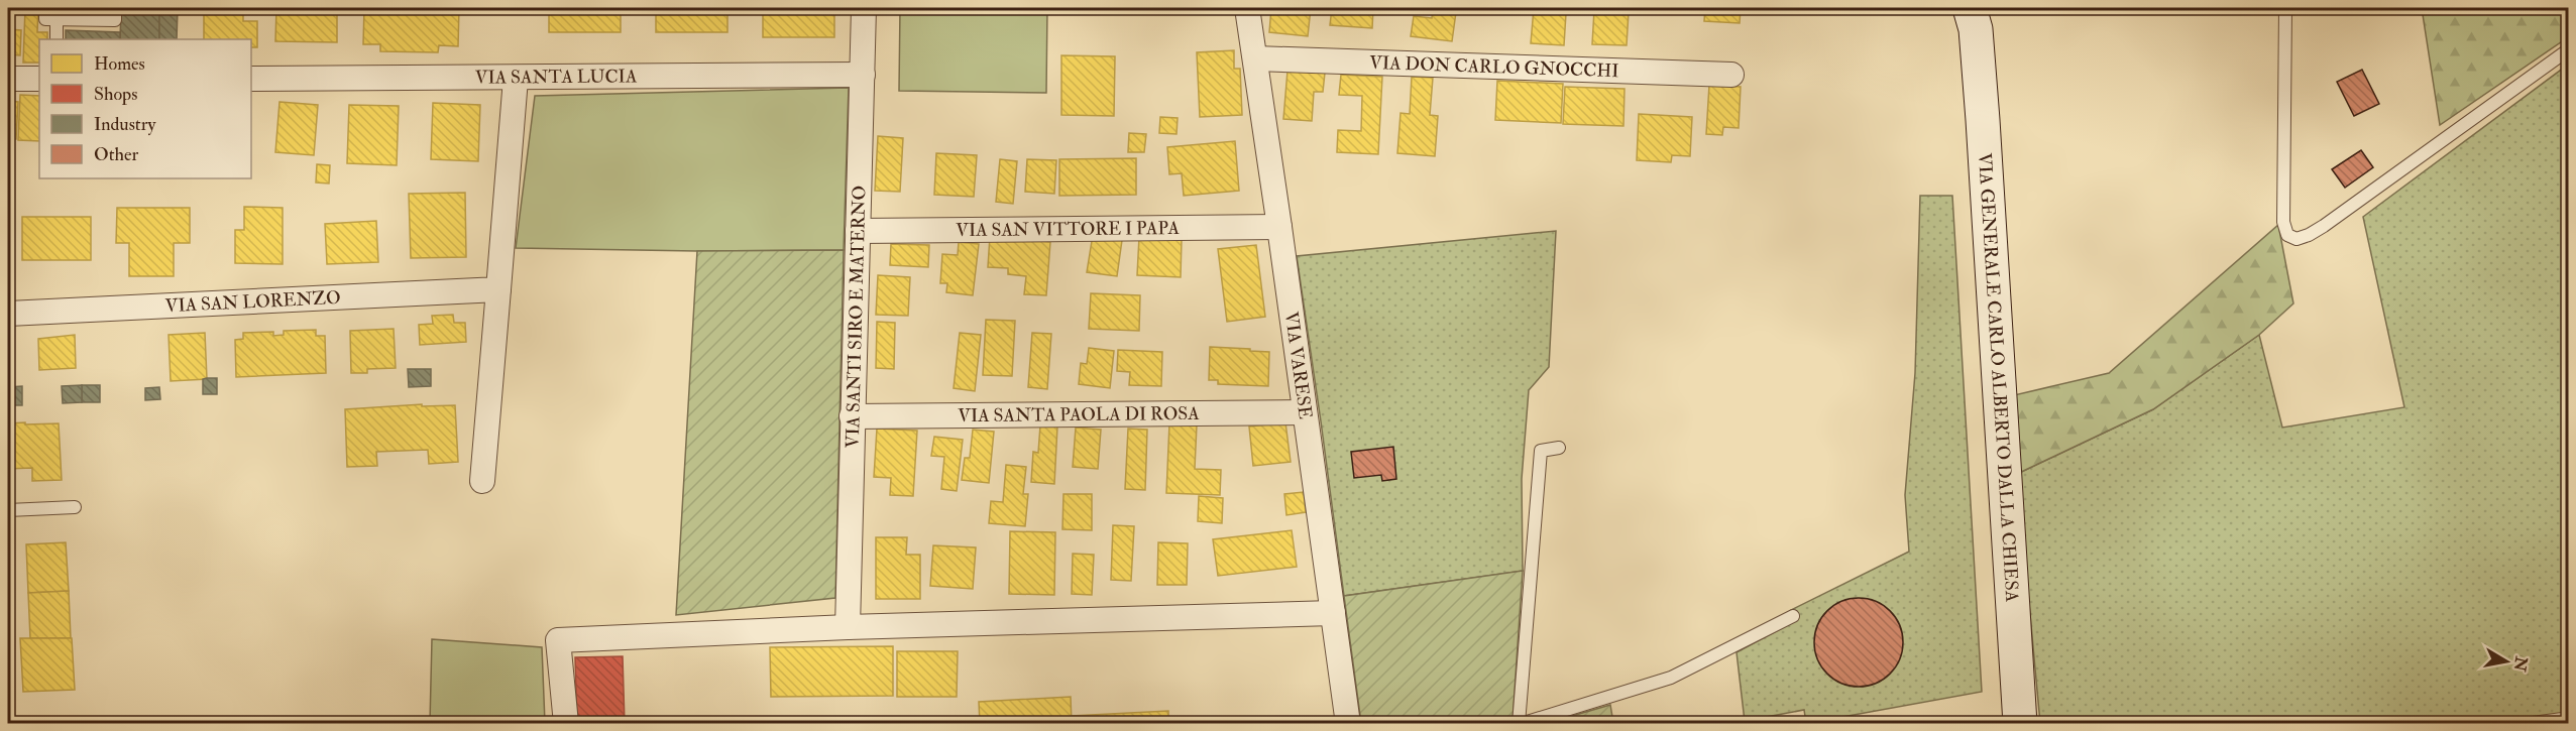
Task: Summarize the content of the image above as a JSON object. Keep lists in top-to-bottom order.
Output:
{
  "streets": {
    "street": [
      "VIA DON CARLO GNOCCHI",
      "VIA SANTA LUCIA",
      "VIA SAN VITTORE I PAPA",
      "VIA SAN LORENZO",
      "VIA SANTI SIRO E MATERNO",
      "VIA VARESE",
      "VIA GENERALE CARLO ALBERTO DALLA CHIESA",
      "VIA SANTA PAOLA DI ROSA"
    ]
  },
  "crossings": [
    ["VIA DON CARLO GNOCCHI", "VIA VARESE"],
    ["VIA SANTA LUCIA", "VIA SANTI SIRO E MATERNO"],
    ["VIA SAN VITTORE I PAPA", "VIA SANTI SIRO E MATERNO"],
    ["VIA SAN VITTORE I PAPA", "VIA VARESE"],
    ["VIA SANTI SIRO E MATERNO", "VIA SANTA PAOLA DI ROSA"],
    ["VIA VARESE", "VIA SANTA PAOLA DI ROSA"]
  ],
  "legend": [
    "Homes",
    "Shops",
    "Industry",
    "Other"
  ],
  "north": "right"
}
